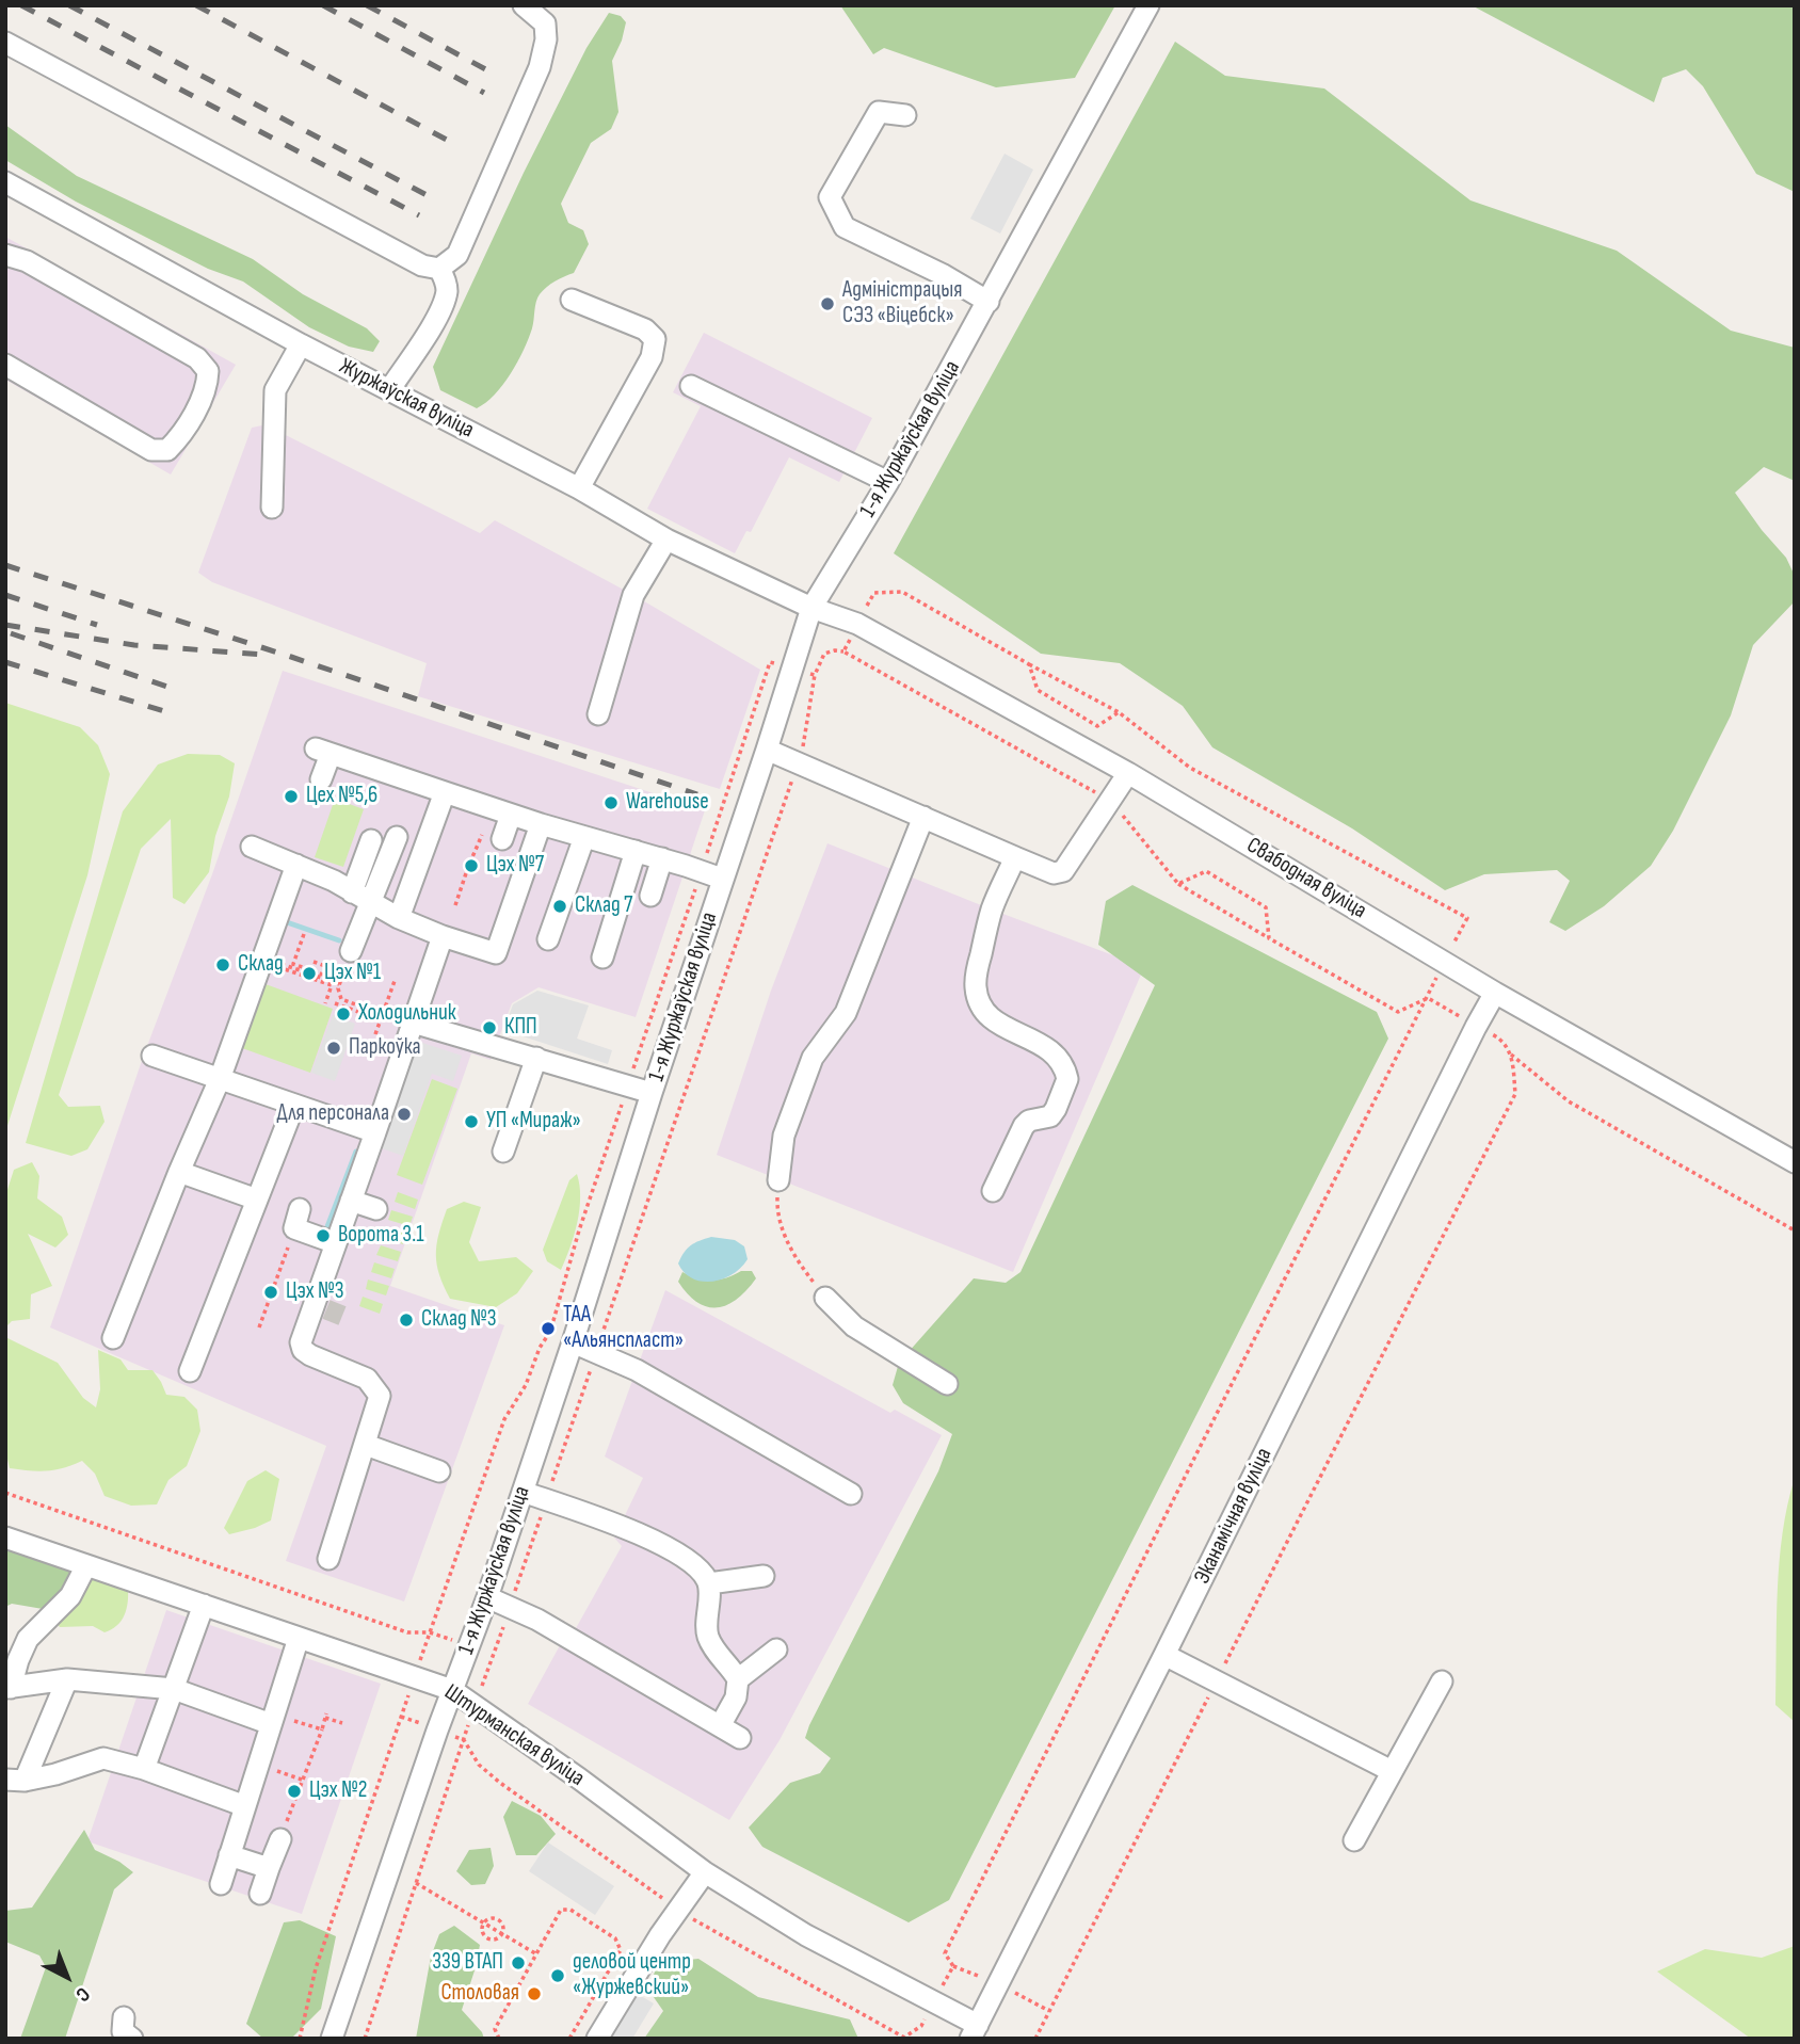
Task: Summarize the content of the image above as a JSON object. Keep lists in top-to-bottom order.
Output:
{
  "streets": {
    "street": [
      "Журжаўская вуліца",
      "1-я Журжаўская вуліца",
      "Свабодная вуліца",
      "Эканамічная вуліца",
      "Штурманская вуліца"
    ]
  },
  "crossings": [
    ["Журжаўская вуліца", "1-я Журжаўская вуліца"],
    ["Журжаўская вуліца", "Свабодная вуліца"],
    ["1-я Журжаўская вуліца", "Свабодная вуліца"],
    ["1-я Журжаўская вуліца", "Штурманская вуліца"],
    ["Свабодная вуліца", "Эканамічная вуліца"],
    ["Эканамічная вуліца", "Штурманская вуліца"]
  ],
  "places": [
    "Адміністрацыя СЭЗ «Віцебск»",
    "Цех №5,6",
    "Warehouse",
    "Цэх №7",
    "Склад 7",
    "Склад",
    "Цэх №1",
    "Холодильник",
    "КПП",
    "Паркоўка",
    "Для персонала",
    "УП «Мираж»",
    "Ворота 3.1",
    "Цэх №3",
    "Склад №3",
    "ТАА «Альянспласт»",
    "Цэх №2",
    "339 ВТАП",
    "деловой центр «Журжевский»",
    "Столовая"
  ],
  "north": "bottom right"
}
